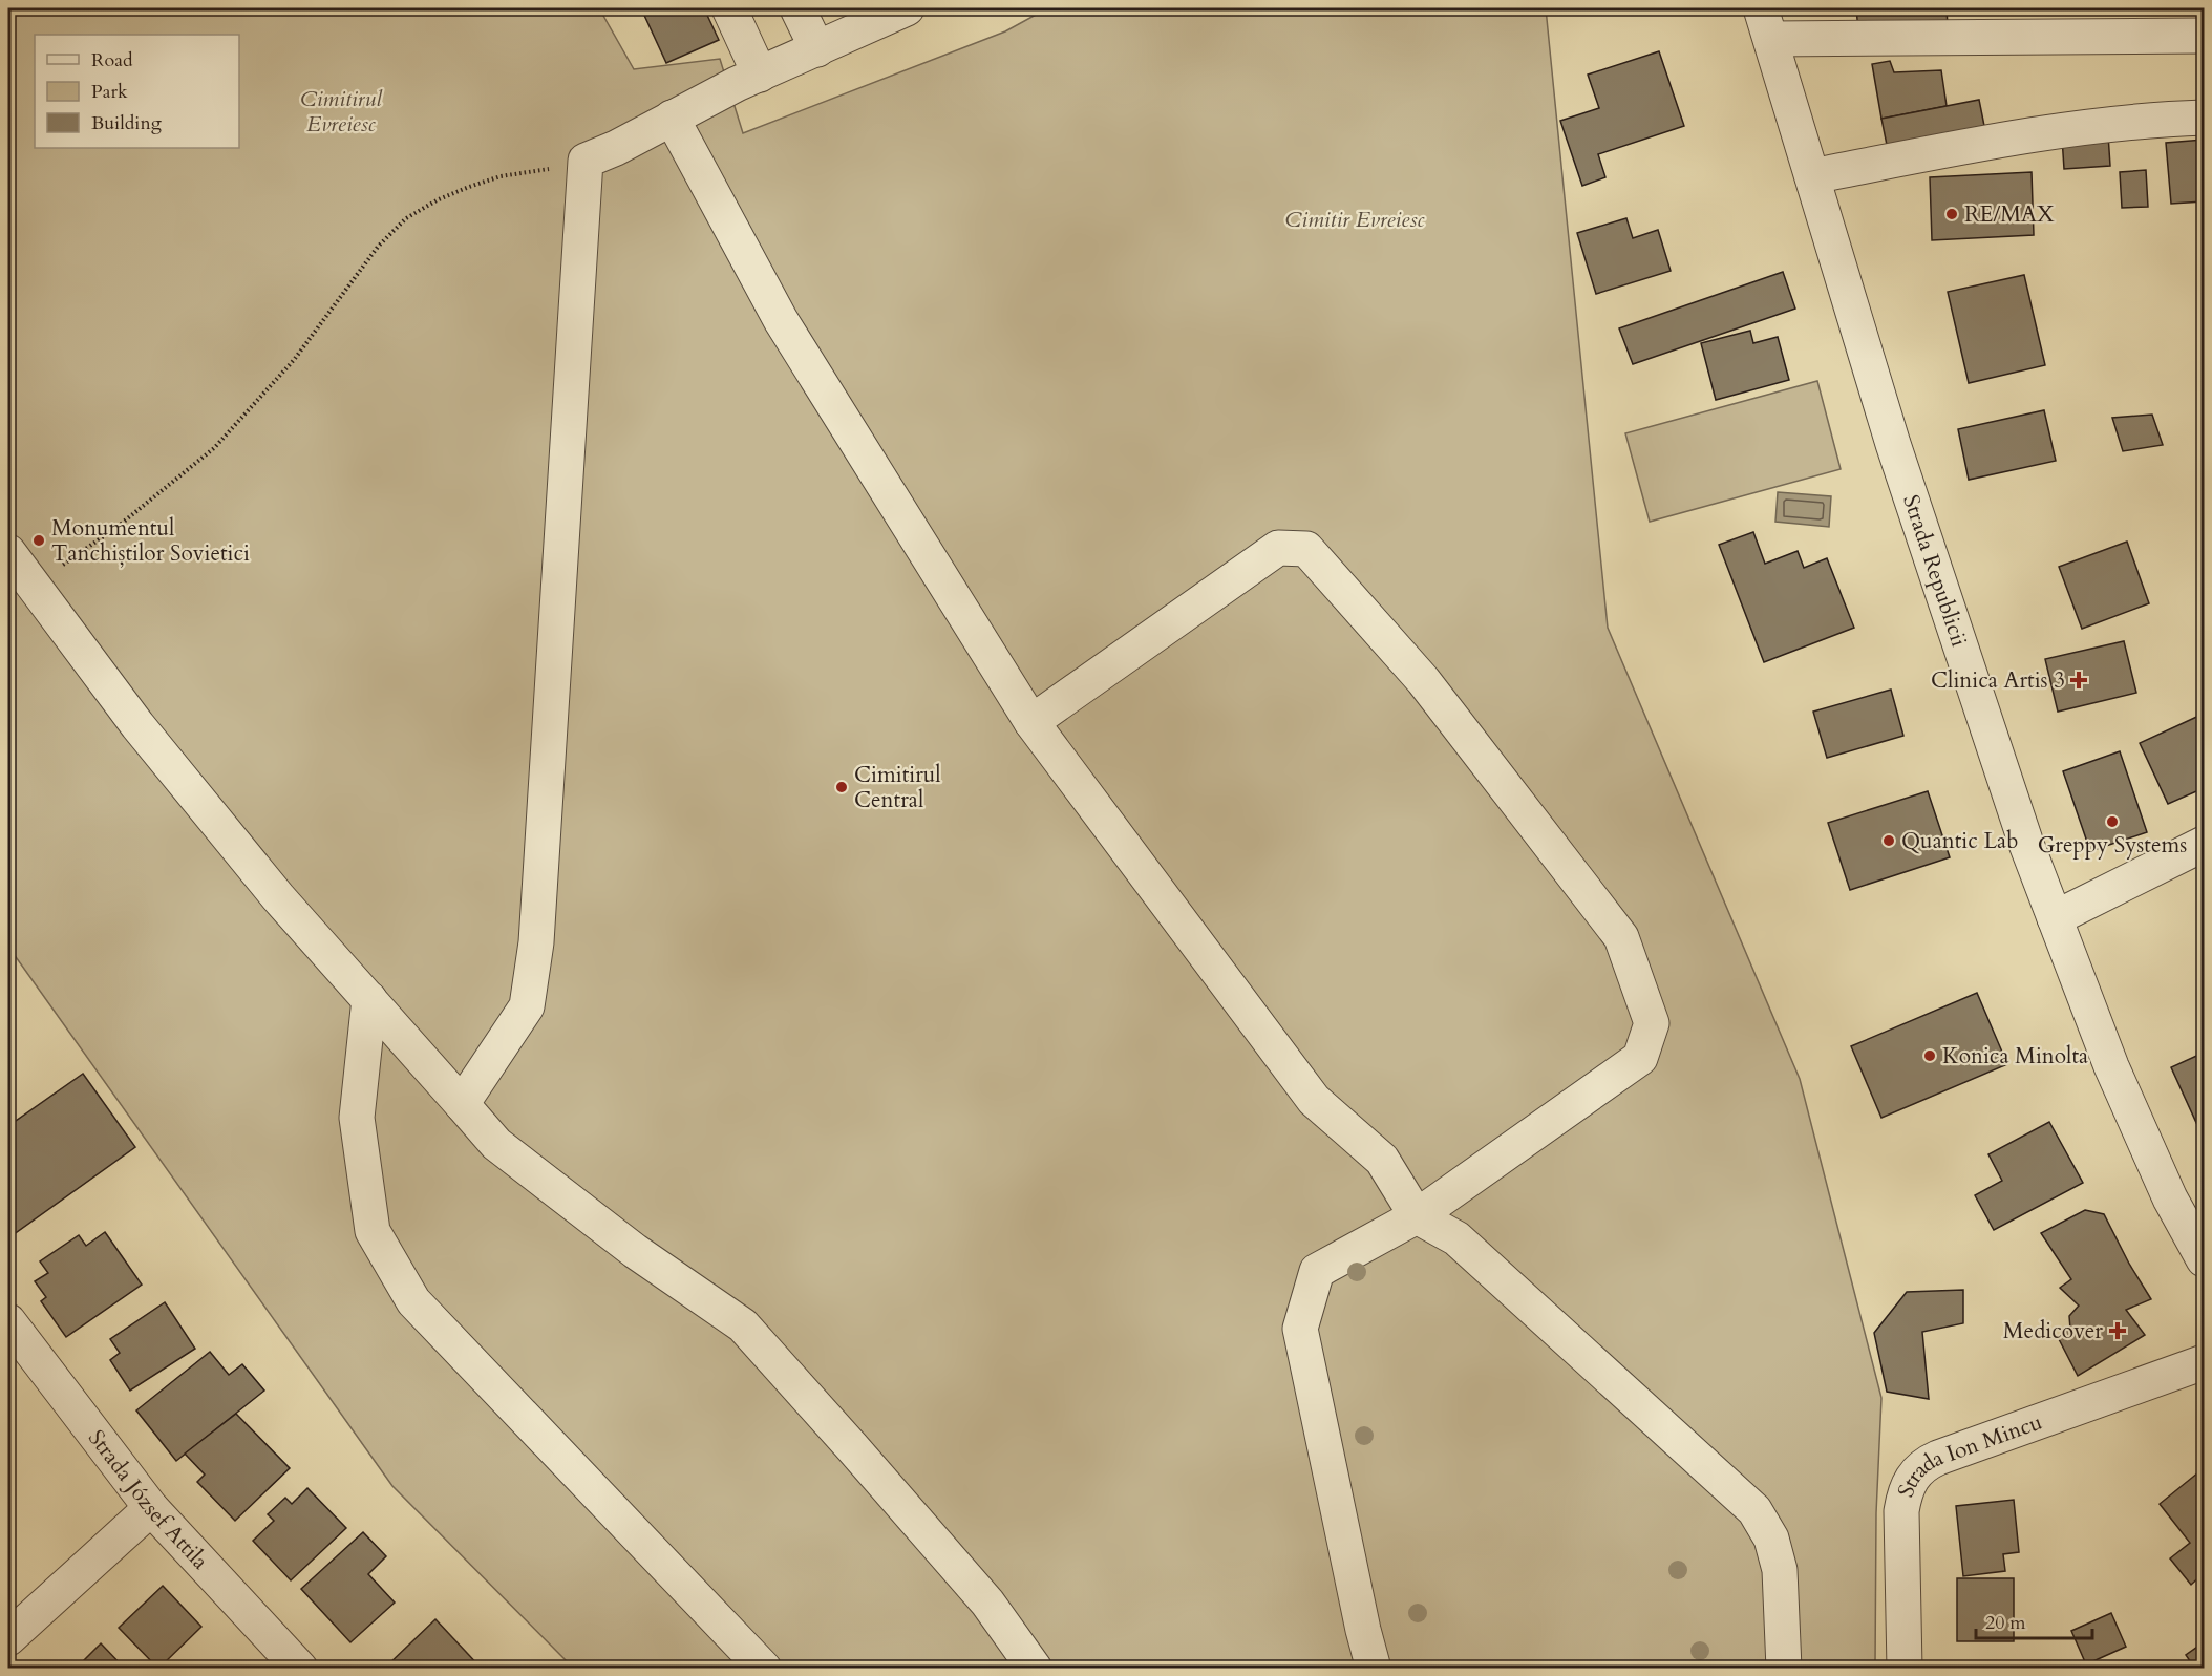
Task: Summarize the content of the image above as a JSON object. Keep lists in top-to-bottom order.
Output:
{
  "streets": {
    "street": ["Strada Republicii", "Strada Ion Mincu", "Strada József Attila"]
  },
  "parks": ["Cimitirul Evreiesc", "Cimitir Evreiesc"],
  "places": {
    "other": [
      "RE/MAX",
      "Monumentul Tanchiștilor Sovietici",
      "Cimitirul Central",
      "Greppy Systems",
      "Quantic Lab",
      "Konica Minolta"
    ],
    "health": ["Clinica Artis 3", "Medicover"]
  },
  "legend": ["Road", "Park", "Building"],
  "scale_bar": "20 m"
}
